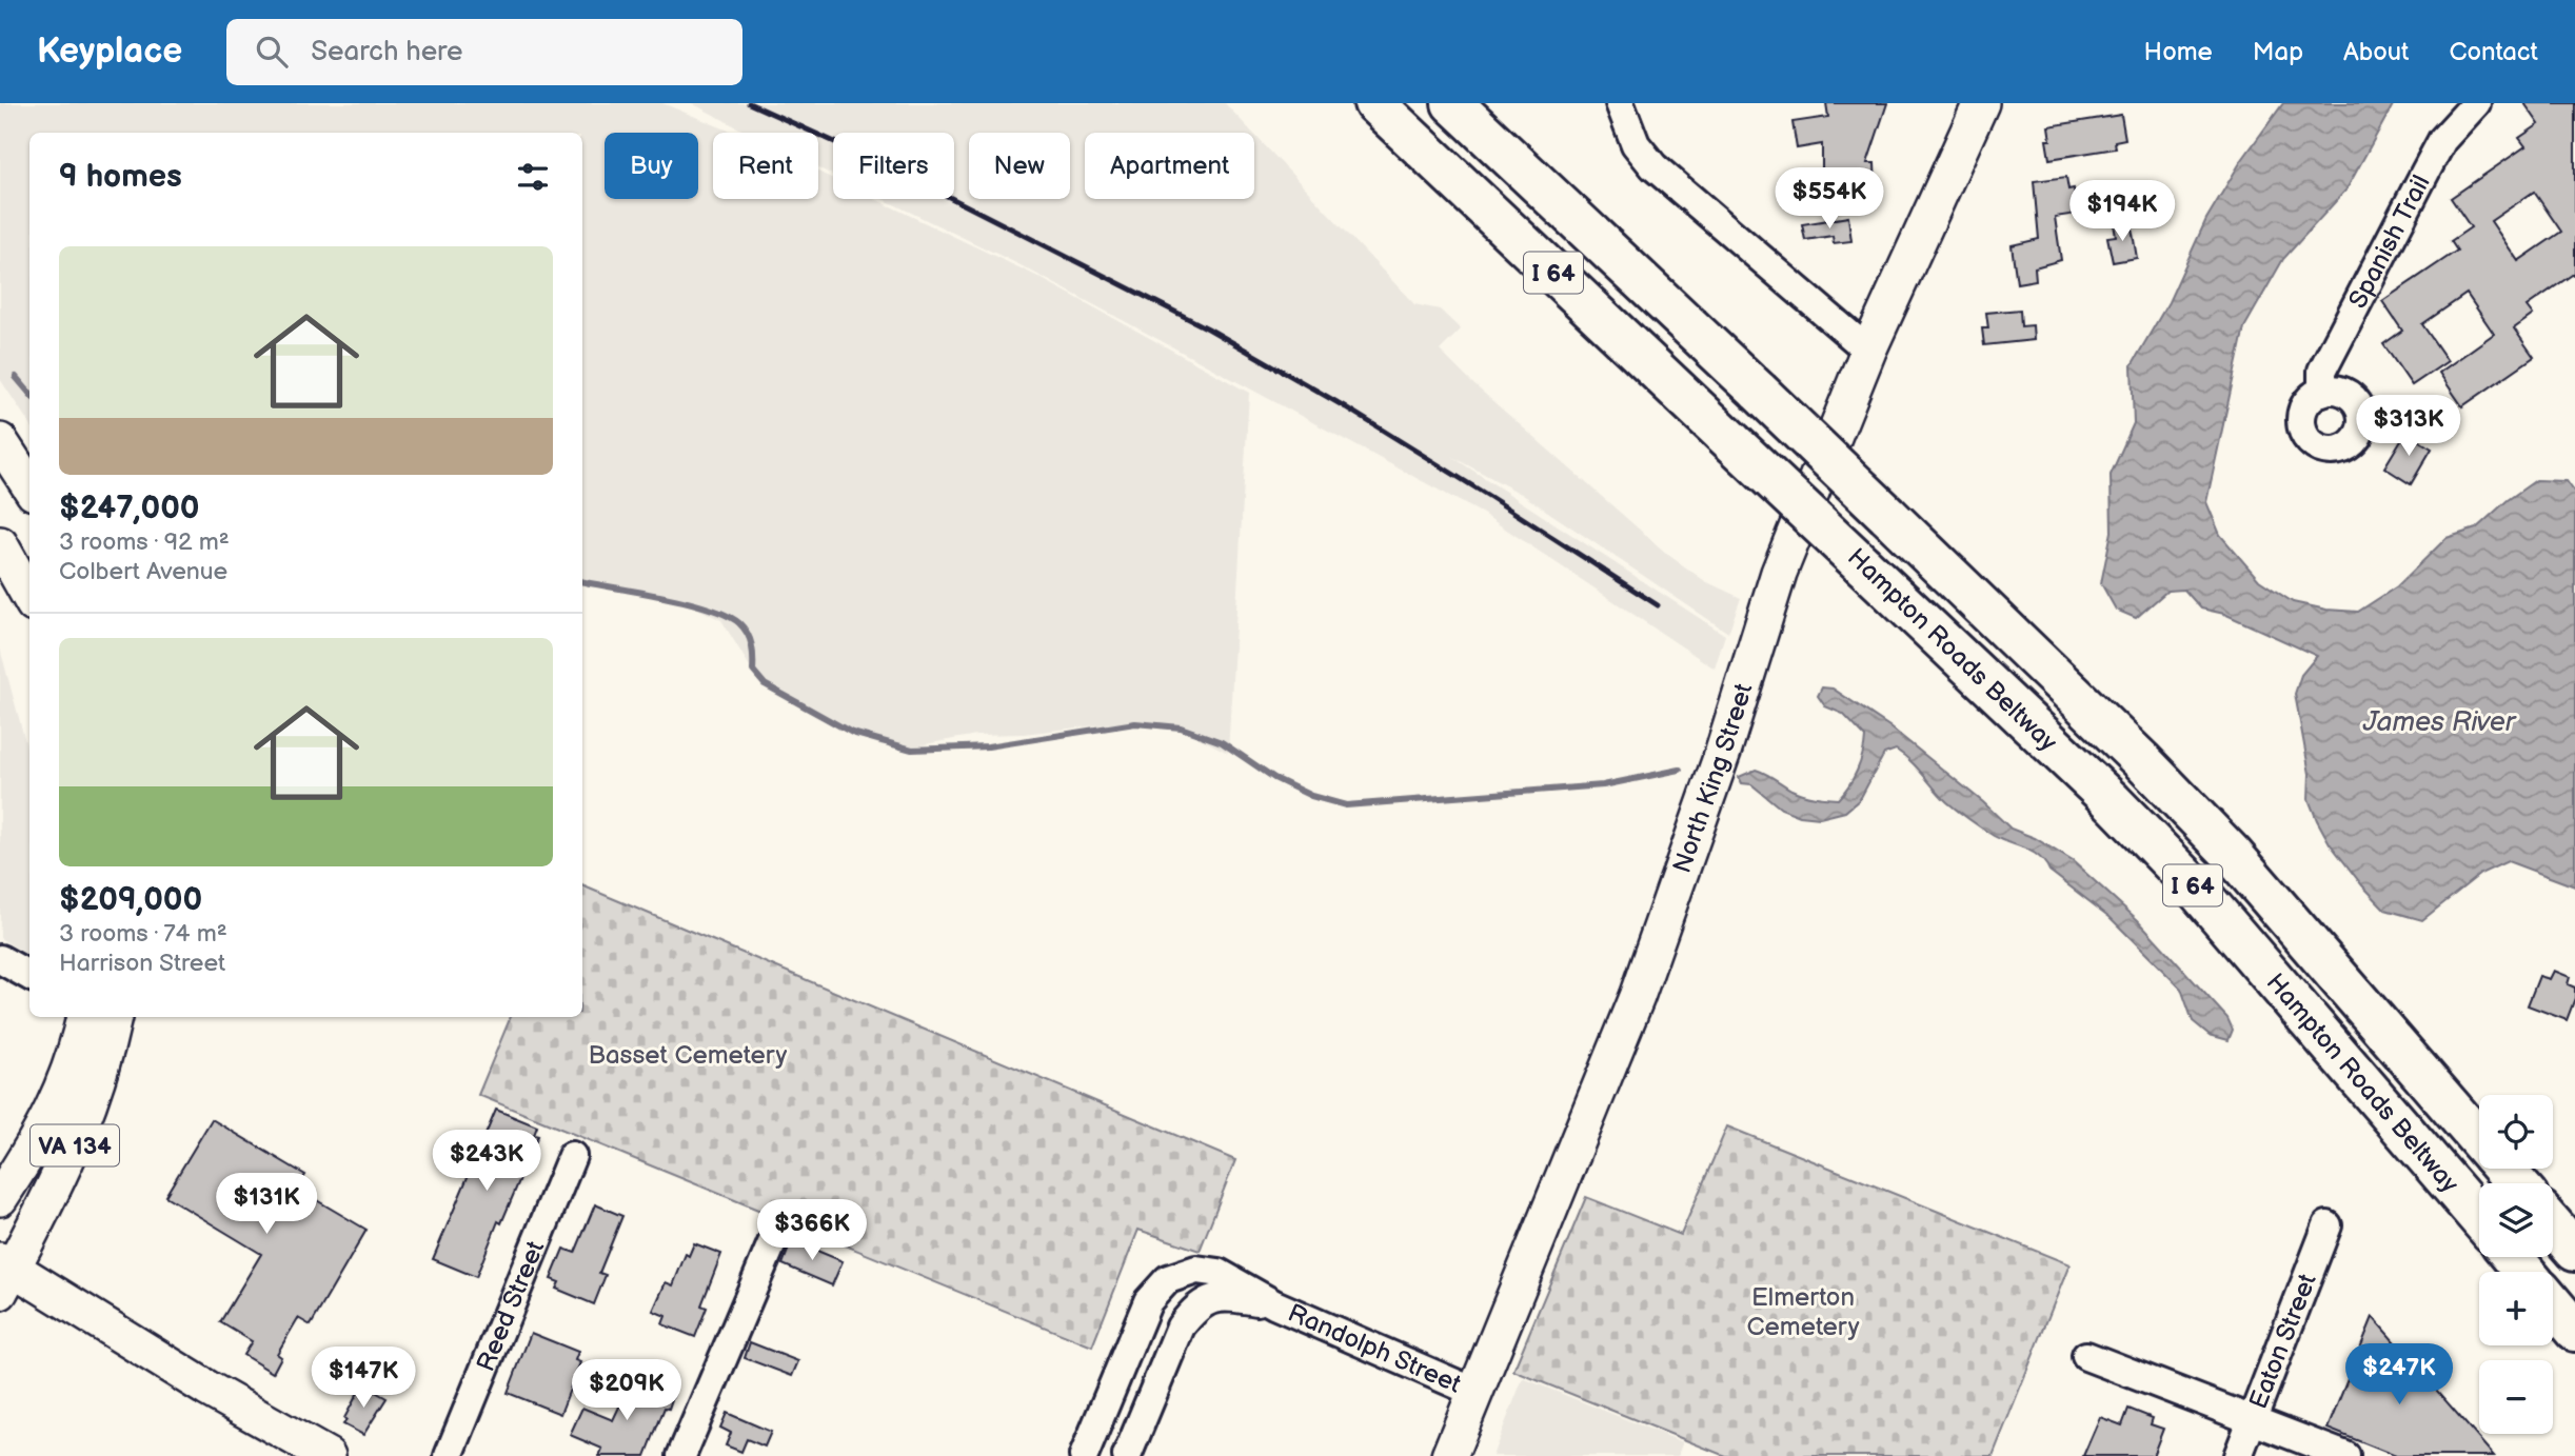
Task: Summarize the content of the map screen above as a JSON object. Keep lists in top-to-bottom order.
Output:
{
  "streets": {
    "highway": ["I 64", "Hampton Roads Beltway"],
    "main road": ["North King Street", "VA 134"],
    "street": [
      "Spanish Trail",
      "Reed Street",
      "Eaton Street",
      "Randolph Street"
    ]
  },
  "crossings": [
    ["North King Street", "Randolph Street"]
  ],
  "water": ["James River"],
  "parks": ["Basset Cemetery", "Elmerton Cemetery"],
  "page": {
    "header": "Keyplace",
    "search": "Search here",
    "nav": [
      "Home",
      "Map",
      "About",
      "Contact"
    ],
    "chip": [
      "Buy",
      "Rent",
      "Filters",
      "New",
      "Apartment"
    ],
    "heading": "9 homes",
    "price": [
      "$554K",
      "$194K",
      "$313K",
      "$243K",
      "$131K",
      "$366K",
      "$247K",
      "$147K",
      "$209K"
    ],
    "list": [
      {
        "name": "$247,000",
        "note": "3 rooms · 92 m² · Colbert Avenue"
      },
      {
        "name": "$209,000",
        "note": "3 rooms · 74 m² · Harrison Street"
      }
    ],
    "map_buttons": ["+", "−"]
  }
}
